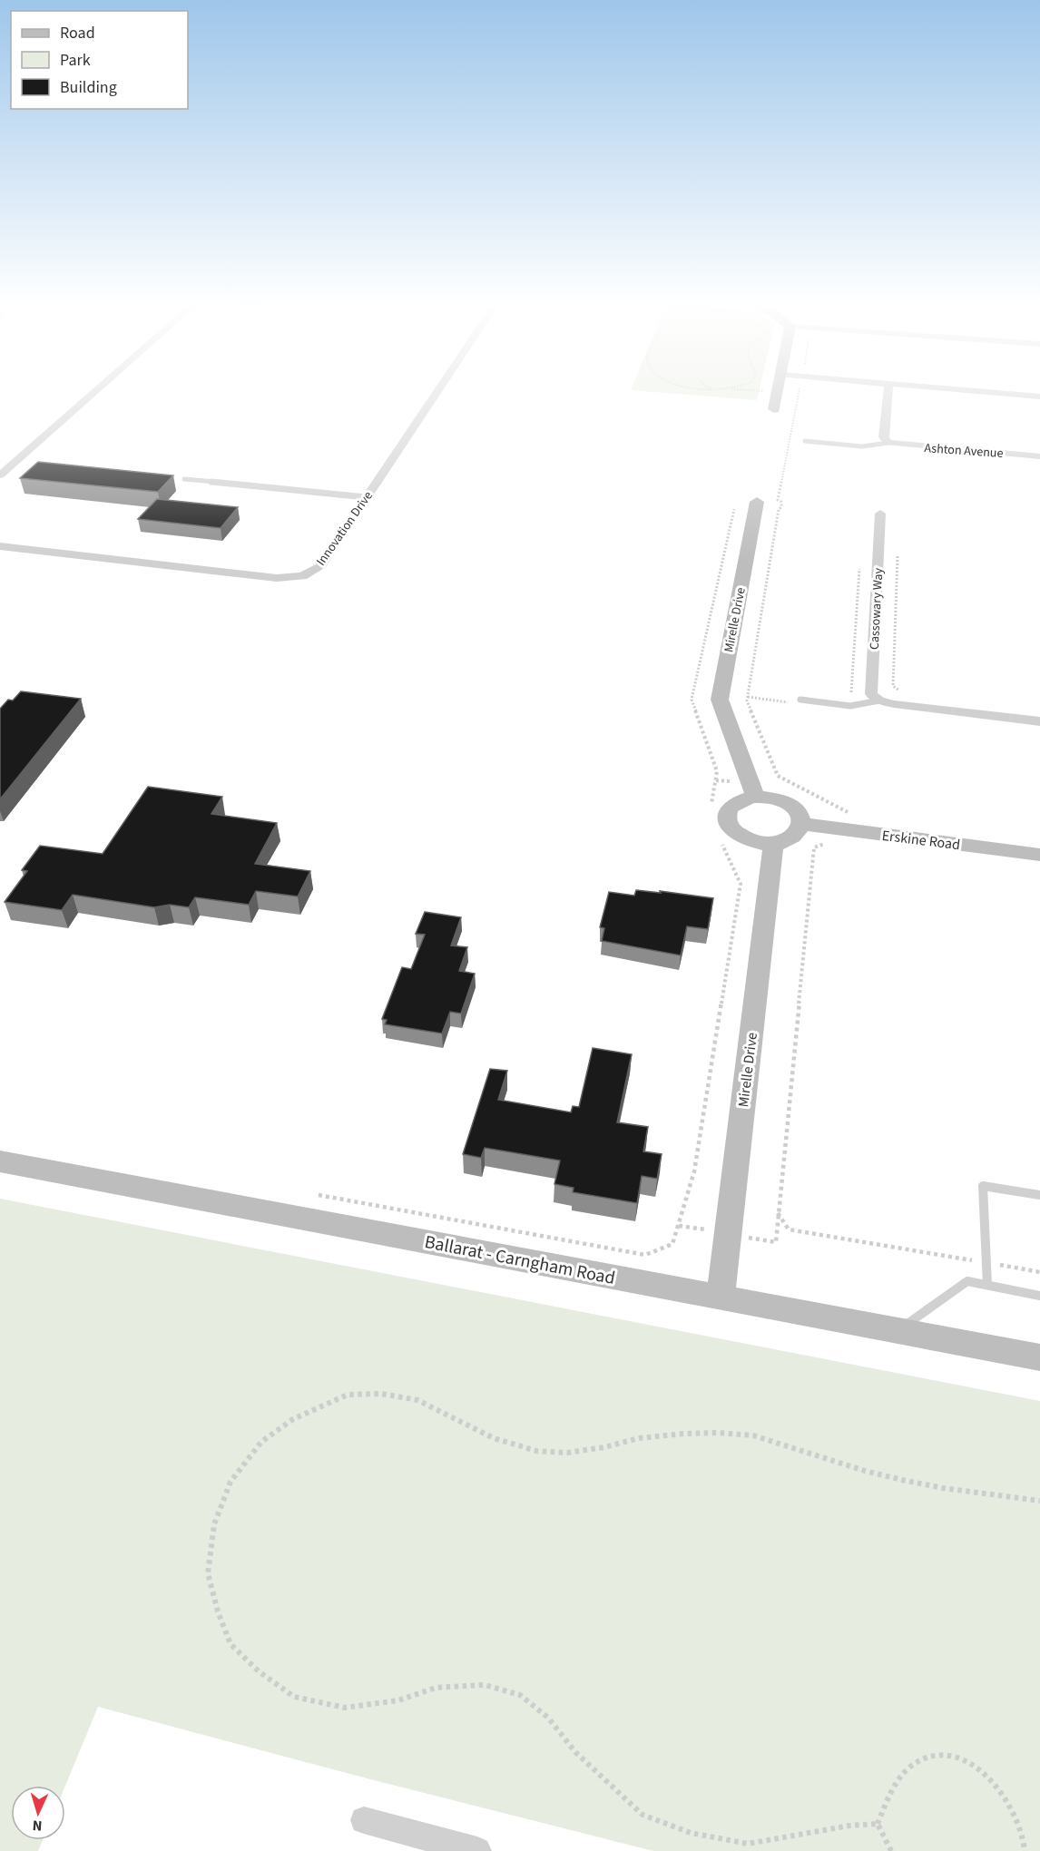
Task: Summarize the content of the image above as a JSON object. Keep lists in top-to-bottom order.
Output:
{
  "streets": {
    "street": [
      "Ashton Avenue",
      "Innovation Drive",
      "Cassowary Way",
      "Mirelle Drive",
      "Erskine Road",
      "Ballarat - Carngham Road"
    ]
  },
  "crossings": [
    ["Mirelle Drive", "Erskine Road"],
    ["Mirelle Drive", "Ballarat - Carngham Road"]
  ],
  "legend": ["Road", "Park", "Building"],
  "north": "bottom"
}
